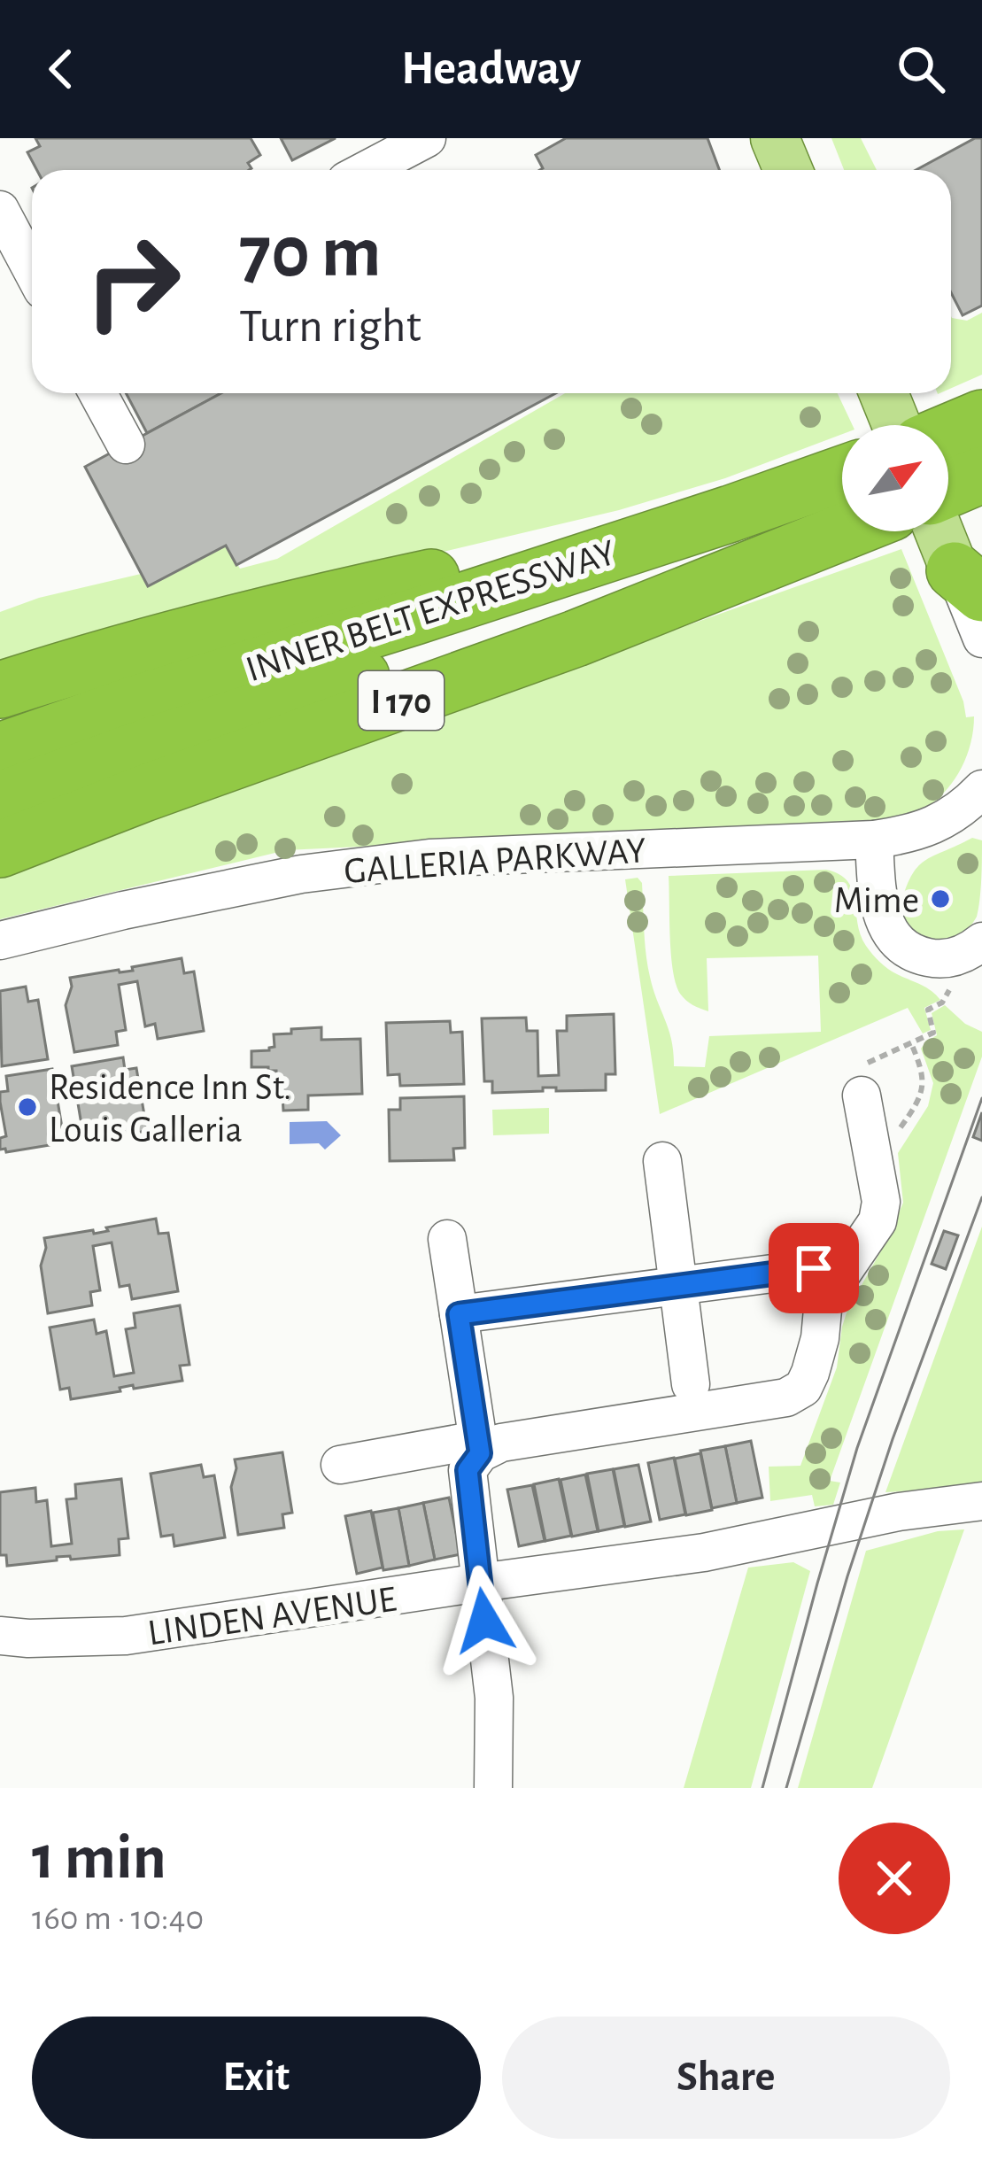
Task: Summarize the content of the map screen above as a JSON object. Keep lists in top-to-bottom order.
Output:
{
  "streets": {
    "highway": ["INNER BELT EXPRESSWAY", "I 170"],
    "street": ["GALLERIA PARKWAY", "LINDEN AVENUE"]
  },
  "places": ["Mime", "Residence Inn St. Louis Galleria"],
  "north": "top right",
  "page": {
    "header": "Headway",
    "turn": ["70 m", "Turn right"],
    "heading": ["1 min", "160 m · 10:40"],
    "buttons": ["Exit", "Share"]
  }
}
